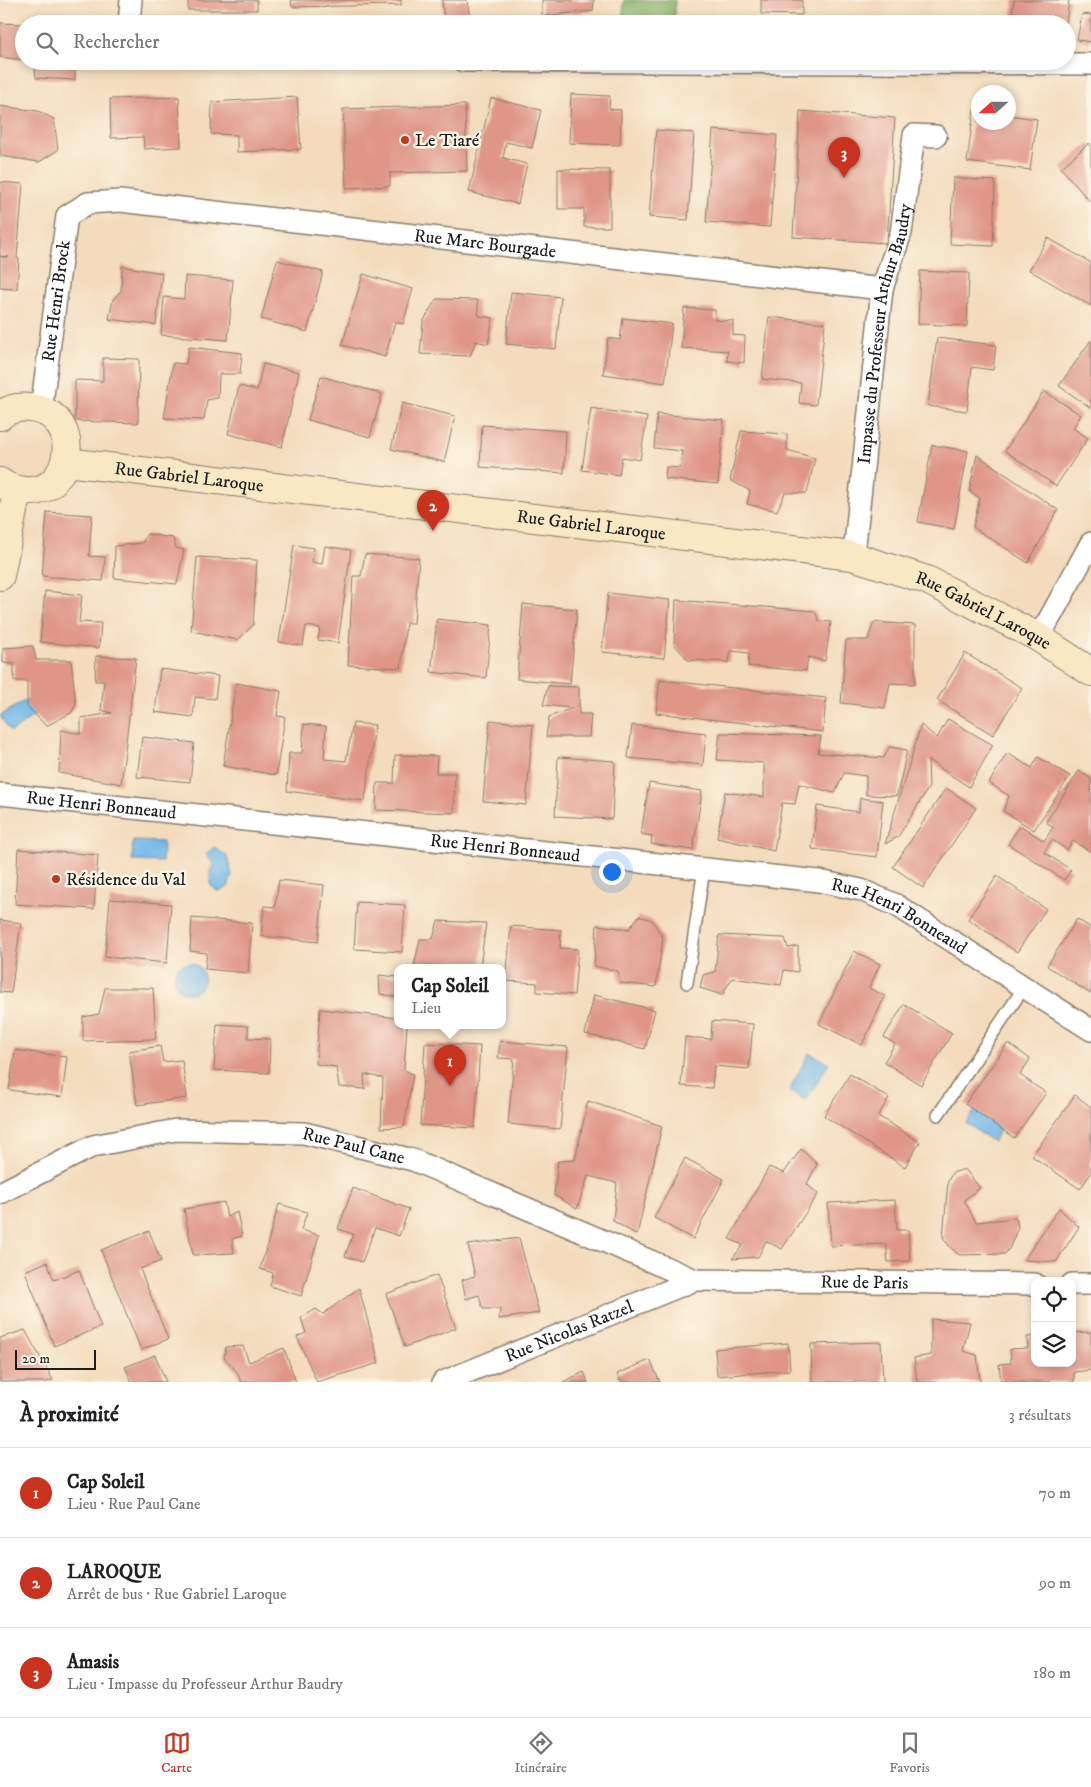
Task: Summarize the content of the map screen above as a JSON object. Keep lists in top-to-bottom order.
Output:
{
  "streets": {
    "street": [
      "Rue Marc Bourgade",
      "Rue Henri Brock",
      "Impasse du Professeur Arthur Baudry",
      "Rue Gabriel Laroque",
      "Rue Henri Bonneaud",
      "Rue Paul Cane",
      "Rue de Paris",
      "Rue Nicolas Ratzel"
    ]
  },
  "crossings": [
    ["Rue Marc Bourgade", "Rue Henri Brock"],
    ["Rue Marc Bourgade", "Impasse du Professeur Arthur Baudry"],
    ["Impasse du Professeur Arthur Baudry", "Rue Gabriel Laroque"],
    ["Rue Paul Cane", "Rue de Paris"],
    ["Rue Paul Cane", "Rue Nicolas Ratzel"],
    ["Rue de Paris", "Rue Nicolas Ratzel"]
  ],
  "places": ["Le Tiaré", "Résidence du Val"],
  "scale_bar": "20 m",
  "north": "left",
  "page": {
    "search": "Rechercher",
    "pins": ["3", "2", "1"],
    "popup": ["Cap Soleil", "Lieu"],
    "scale": "20 m",
    "heading": ["À proximité", "3 résultats"],
    "list": [
      {
        "mark": "1",
        "name": "Cap Soleil",
        "note": "Lieu · Rue Paul Cane",
        "value": "70 m"
      },
      {
        "mark": "2",
        "name": "LAROQUE",
        "note": "Arrêt de bus · Rue Gabriel Laroque",
        "value": "90 m"
      },
      {
        "mark": "3",
        "name": "Amasis",
        "note": "Lieu · Impasse du Professeur Arthur Baudry",
        "value": "180 m"
      }
    ],
    "nav": ["Carte", "Itinéraire", "Favoris"]
  }
}
